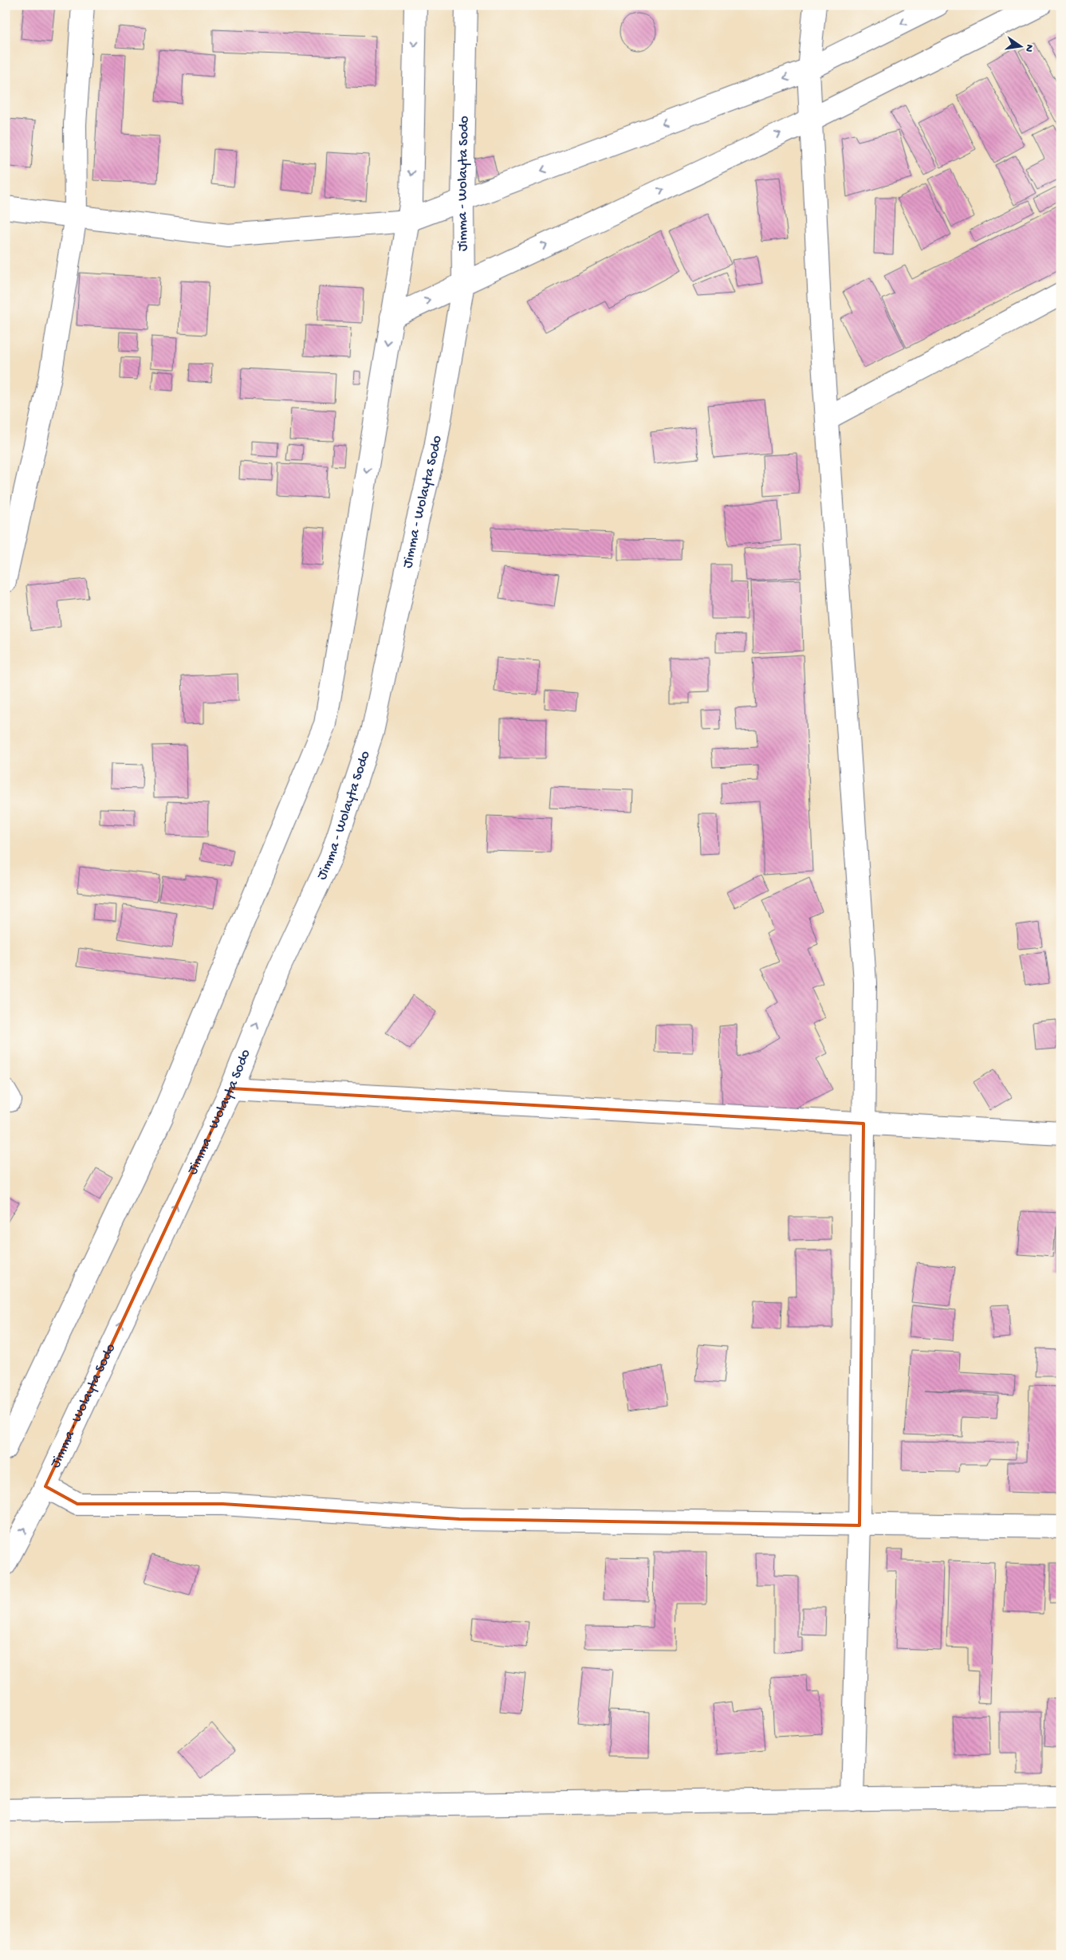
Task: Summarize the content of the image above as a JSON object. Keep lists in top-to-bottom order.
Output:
{
  "streets": {
    "main road": ["Jimma - Wolayta Sodo"]
  },
  "north": "right"
}
